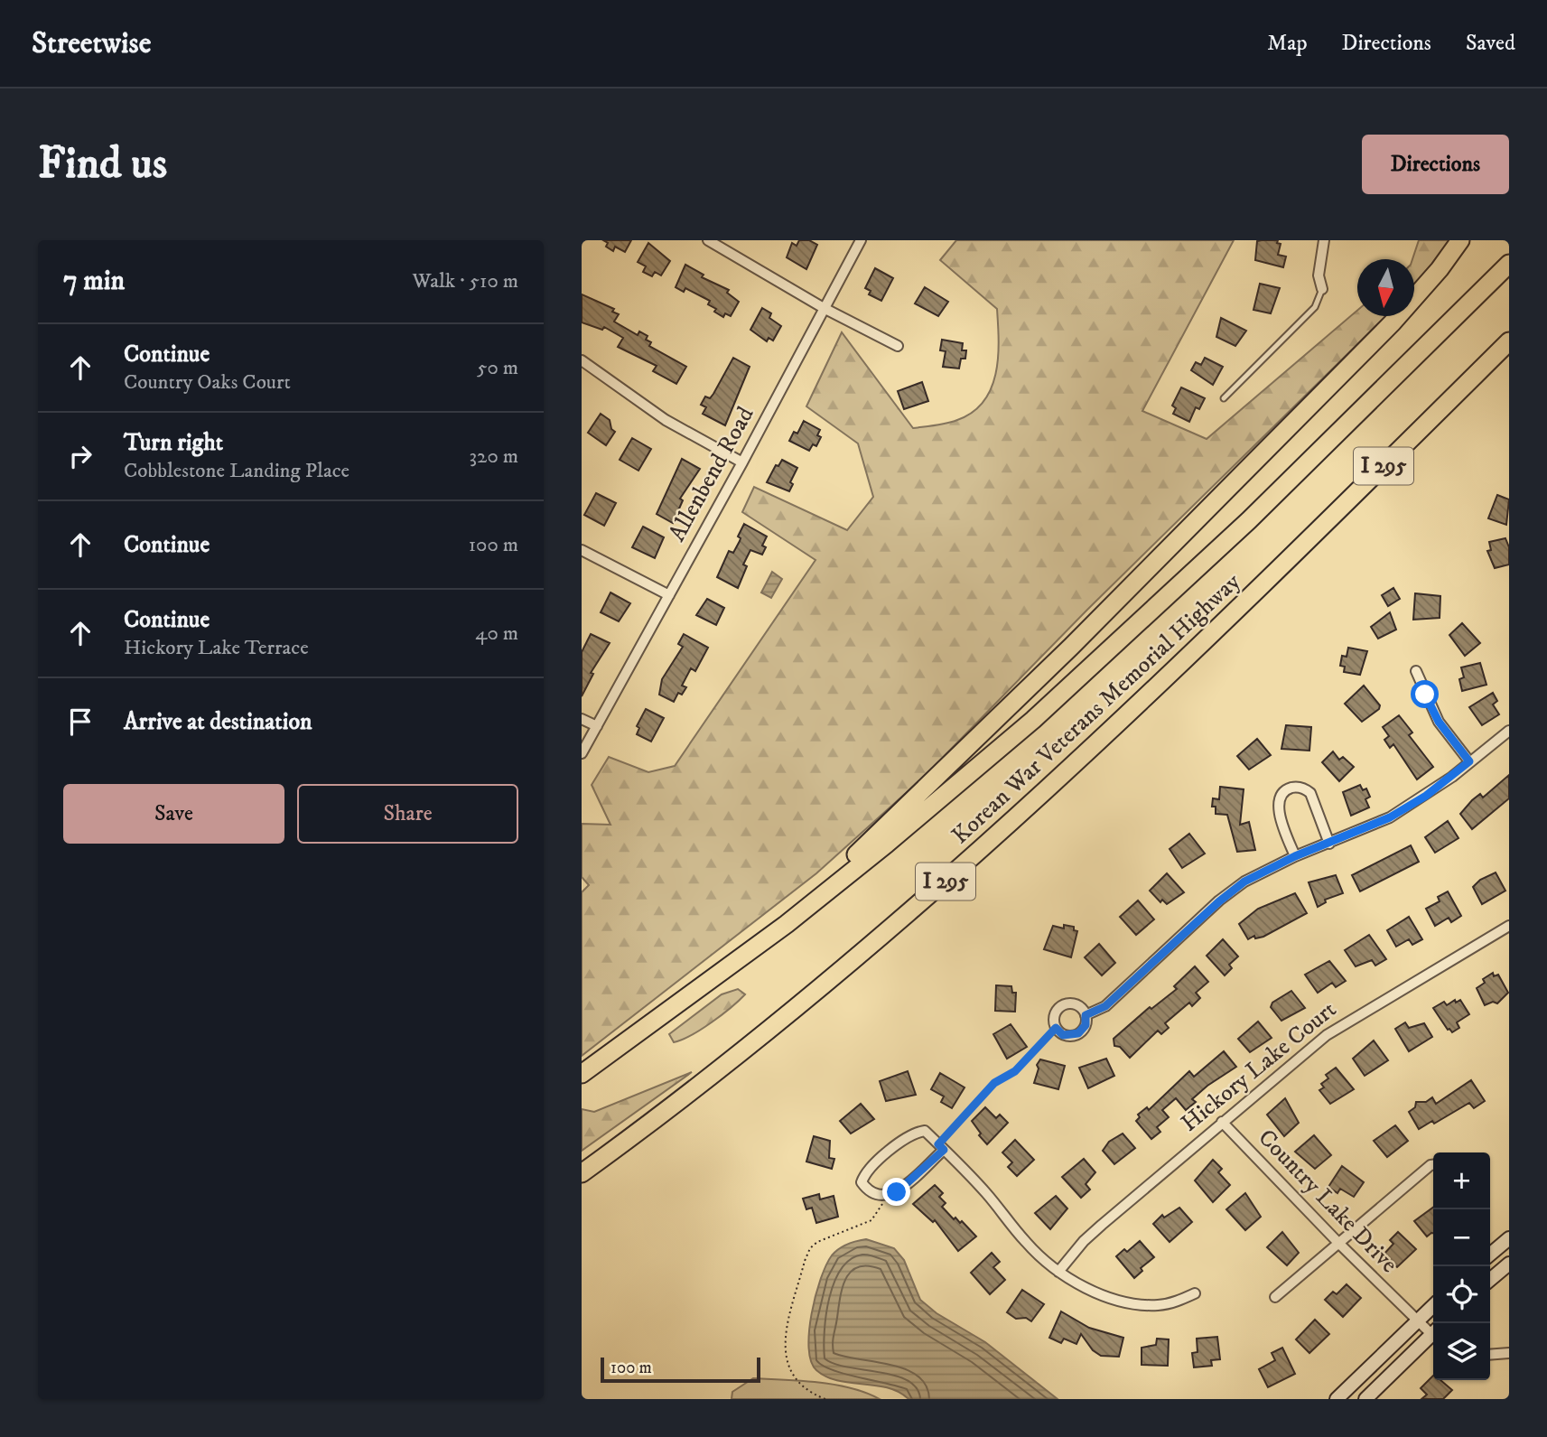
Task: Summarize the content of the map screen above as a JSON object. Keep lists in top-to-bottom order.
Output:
{
  "streets": {
    "highway": ["I 295", "Korean War Veterans Memorial Highway"],
    "street": ["Allenbend Road", "Hickory Lake Court", "Country Lake Drive"]
  },
  "crossings": [
    ["Hickory Lake Court", "Country Lake Drive"]
  ],
  "scale_bar": "100 m",
  "north": "bottom",
  "page": {
    "header": "Streetwise",
    "nav": ["Map", "Directions", "Saved"],
    "buttons": [
      "Directions",
      ["Save", "Share"]
    ],
    "title": "Find us",
    "heading": ["7 min", "Walk · 510 m"],
    "list": [
      ["Continue", "Country Oaks Court", "50 m"],
      ["Turn right", "Cobblestone Landing Place", "320 m"],
      ["Continue", "100 m"],
      ["Continue", "Hickory Lake Terrace", "40 m"],
      "Arrive at destination"
    ],
    "map_buttons": ["+", "−"],
    "scale": "100 m"
  }
}
